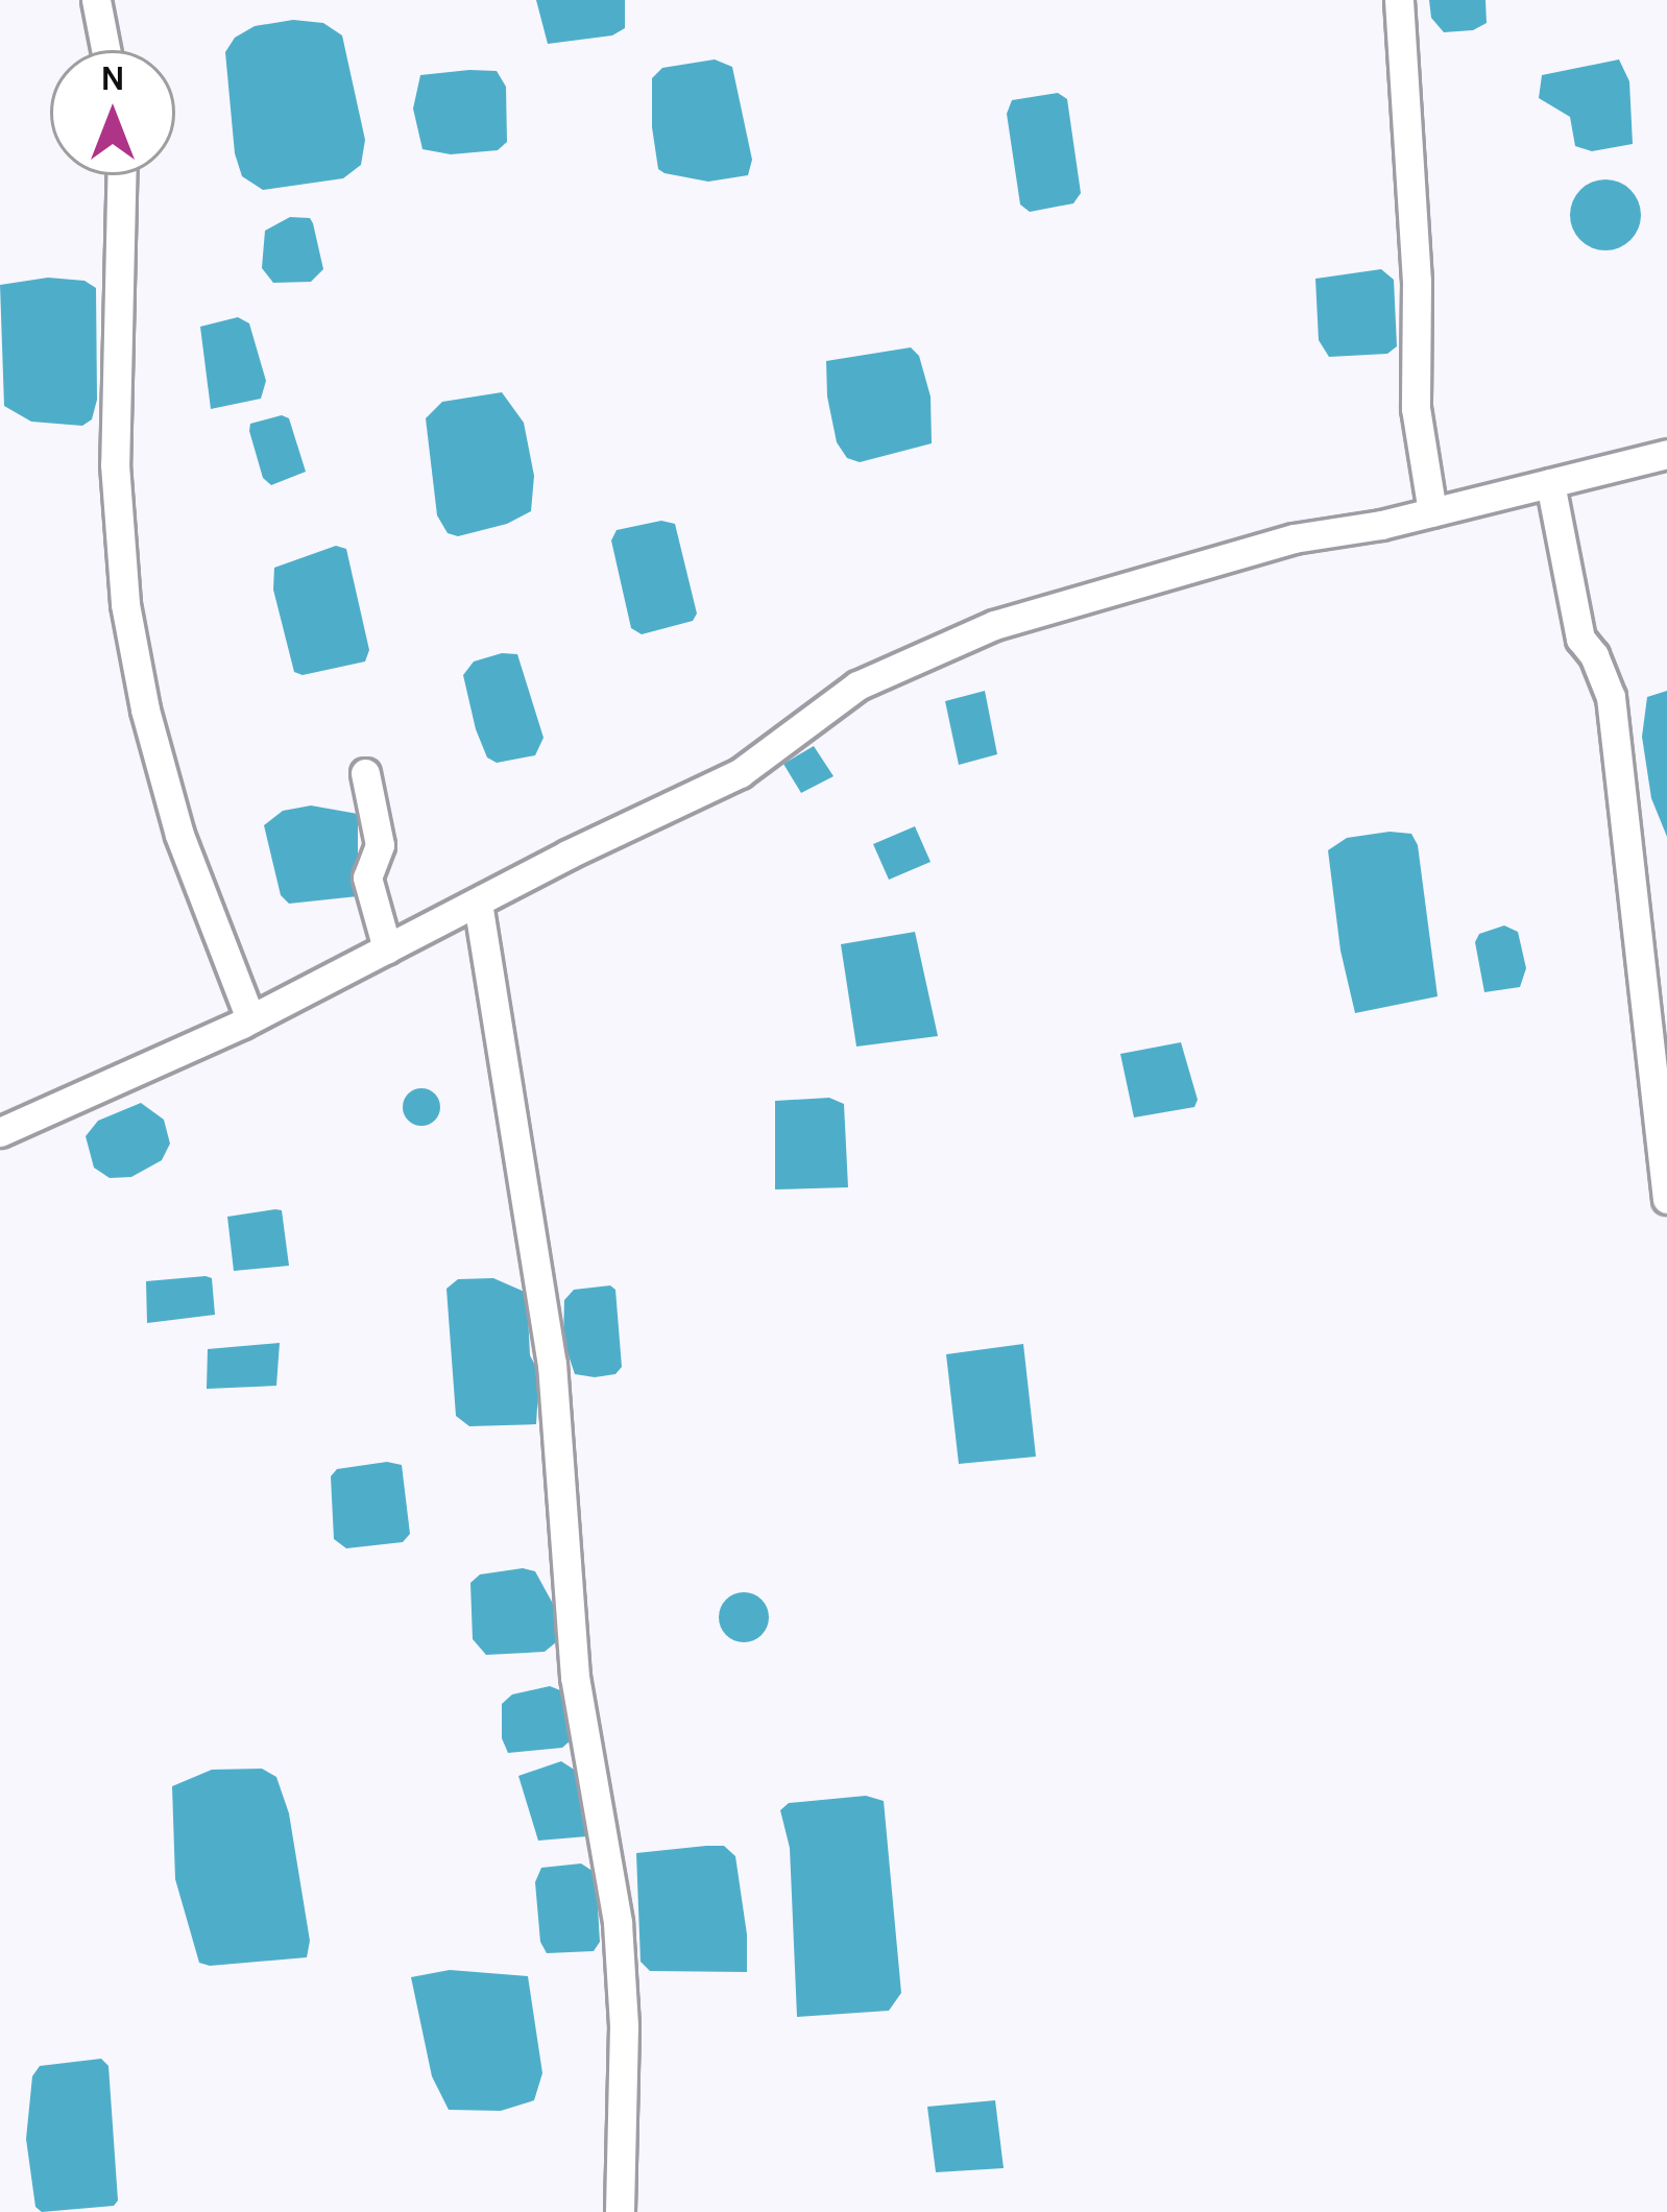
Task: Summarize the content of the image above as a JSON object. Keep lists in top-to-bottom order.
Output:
{
  "north": "top"
}
